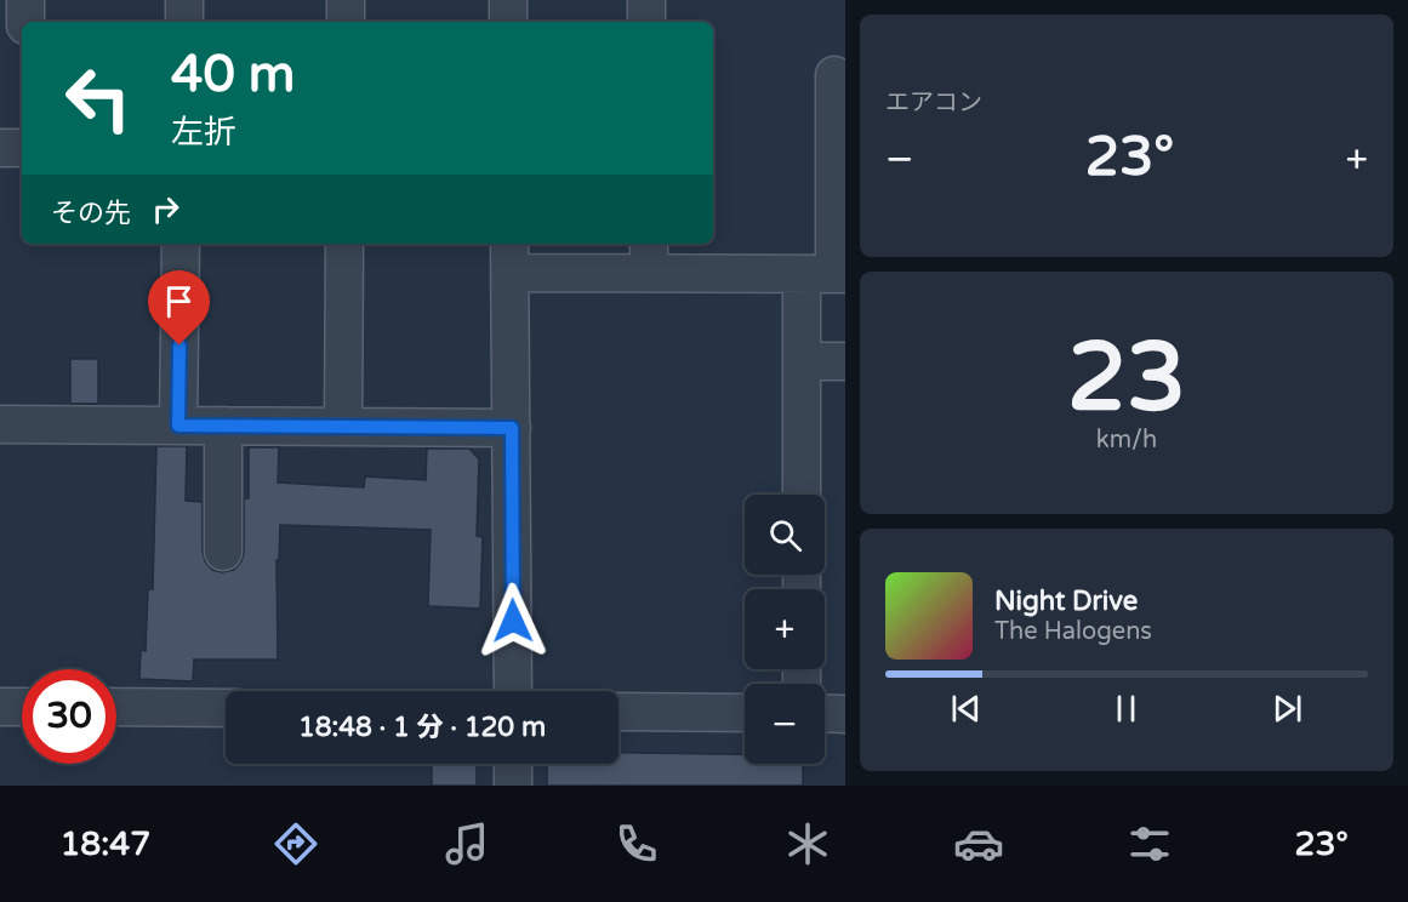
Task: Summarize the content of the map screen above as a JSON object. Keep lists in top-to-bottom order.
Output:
{
  "page": {
    "tile": [
      "エアコン",
      ["23", "km/h"]
    ],
    "turn": ["40 m", "左折"],
    "heat": ["−", "23°", "+"],
    "then": "その先",
    "map_buttons": ["+", "−"],
    "song": ["Night Drive", "The Halogens"],
    "limit": "30",
    "trip": "18:48 · 1 分 · 120 m",
    "tabs": ["18:47", "23°"]
  }
}
